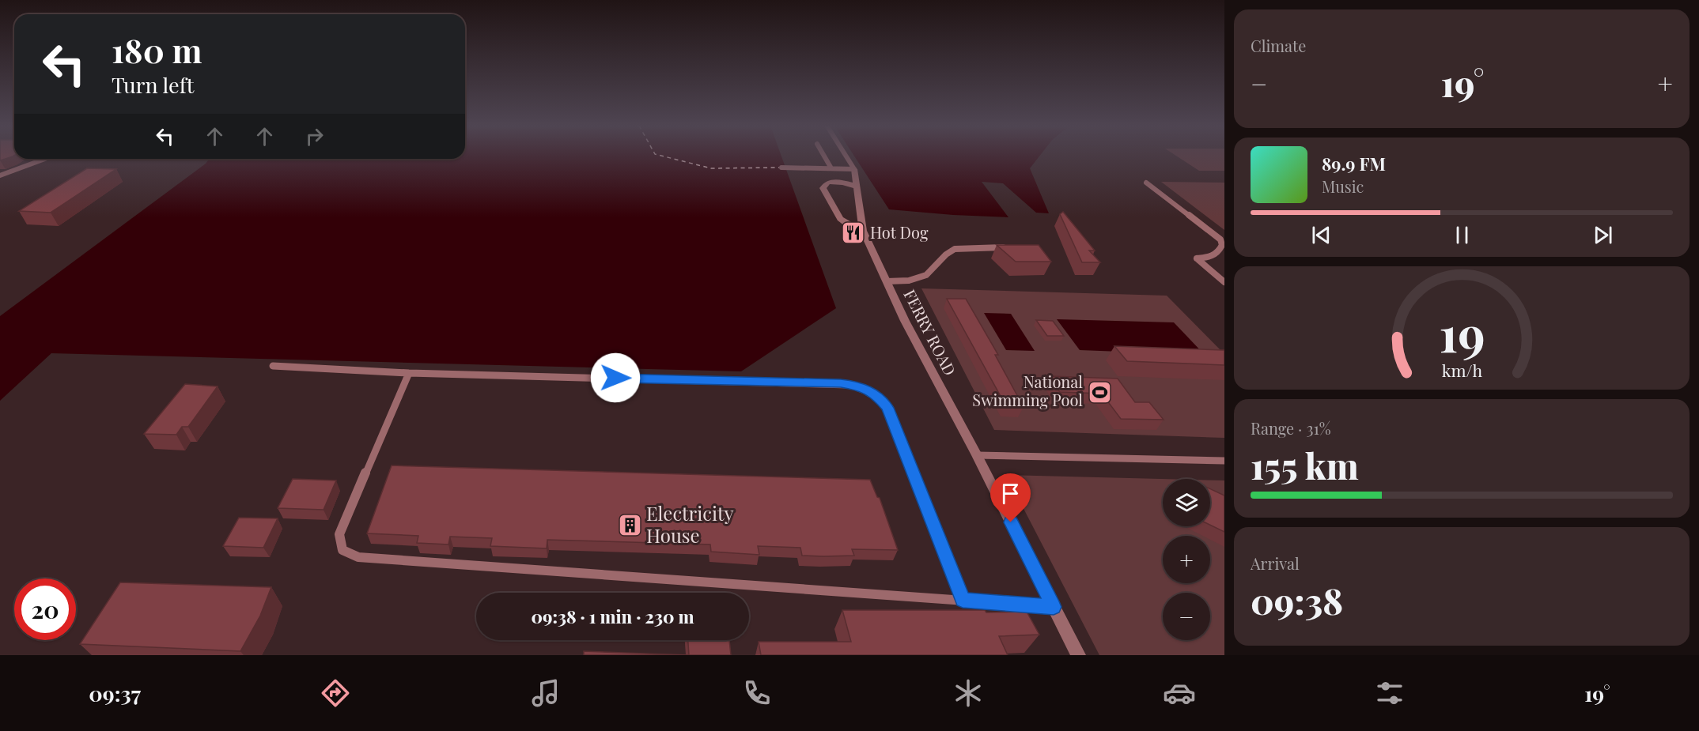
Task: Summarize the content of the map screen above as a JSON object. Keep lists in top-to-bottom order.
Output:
{
  "streets": {
    "street": ["FERRY ROAD"]
  },
  "places": {
    "restaurant": ["Hot Dog"],
    "sports": ["National Swimming Pool"],
    "building": ["Electricity House"]
  },
  "page": {
    "tile": [
      "Climate",
      ["Range · 31%", "155 km"],
      ["Arrival", "09:38"]
    ],
    "turn": ["180 m", "Turn left"],
    "heat": ["−", "19°", "+"],
    "song": ["89.9 FM", "Music"],
    "map_buttons": ["+", "−"],
    "limit": "20",
    "trip": "09:38 · 1 min · 230 m",
    "tabs": ["09:37", "19°"],
    "gauge": ["19", "km/h"]
  }
}
